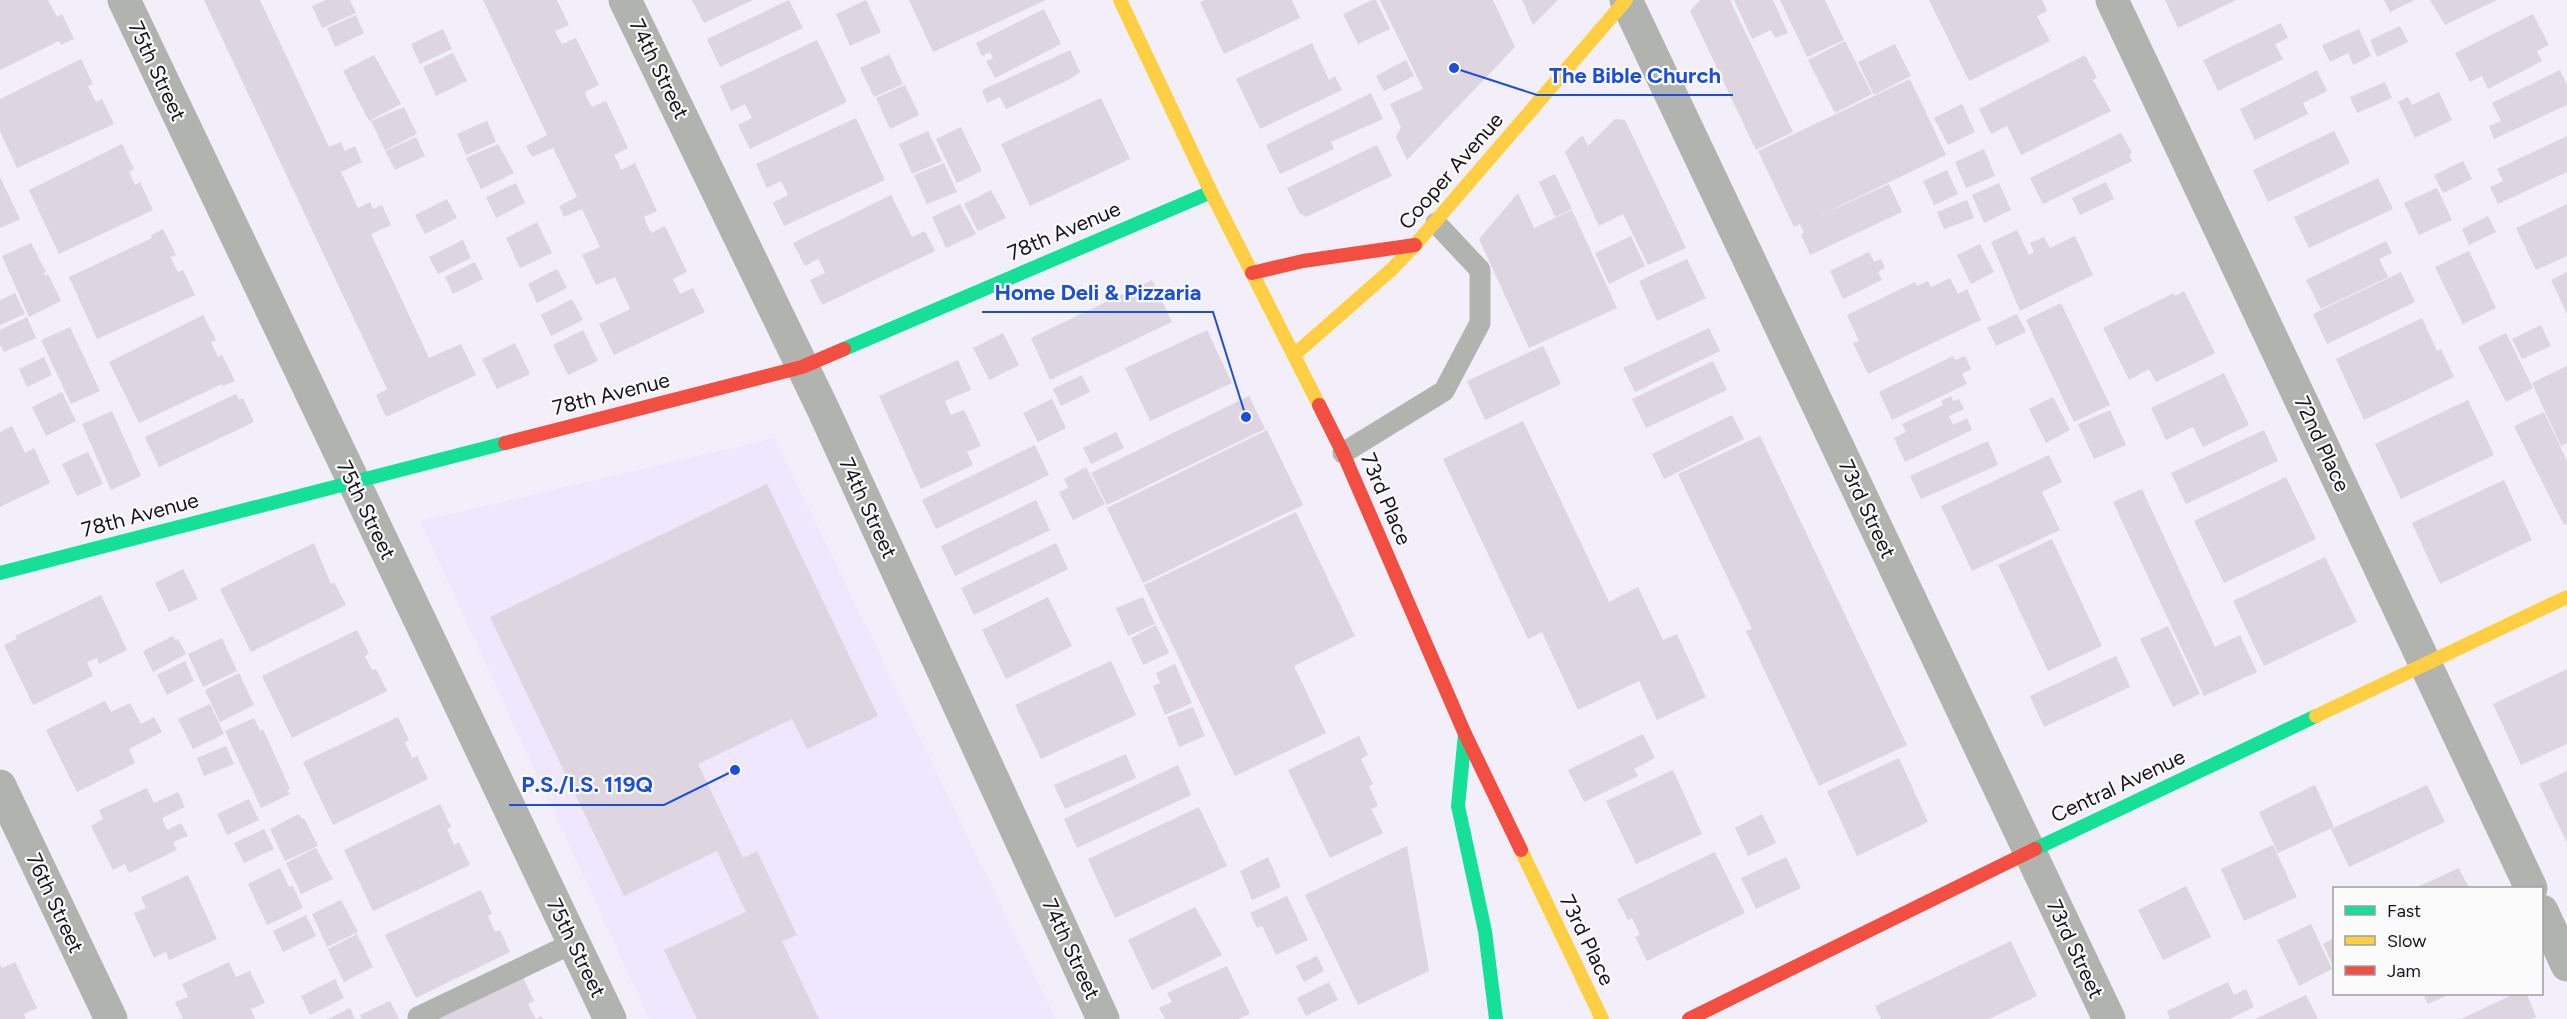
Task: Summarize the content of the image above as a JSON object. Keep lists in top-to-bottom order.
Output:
{
  "streets": {
    "main road": [
      "Cooper Avenue",
      "78th Avenue",
      "73rd Place",
      "Central Avenue"
    ],
    "street": [
      "74th Street",
      "75th Street",
      "72nd Place",
      "73rd Street",
      "76th Street"
    ]
  },
  "crossings": [
    ["74th Street", "78th Avenue"],
    ["75th Street", "78th Avenue"],
    ["Cooper Avenue", "73rd Place"],
    ["Cooper Avenue", "73rd Street"],
    ["78th Avenue", "73rd Place"],
    ["72nd Place", "Central Avenue"],
    ["73rd Street", "Central Avenue"]
  ],
  "places": ["The Bible Church", "Home Deli & Pizzaria", "P.S./I.S. 119Q"],
  "legend": ["Fast", "Slow", "Jam"]
}
